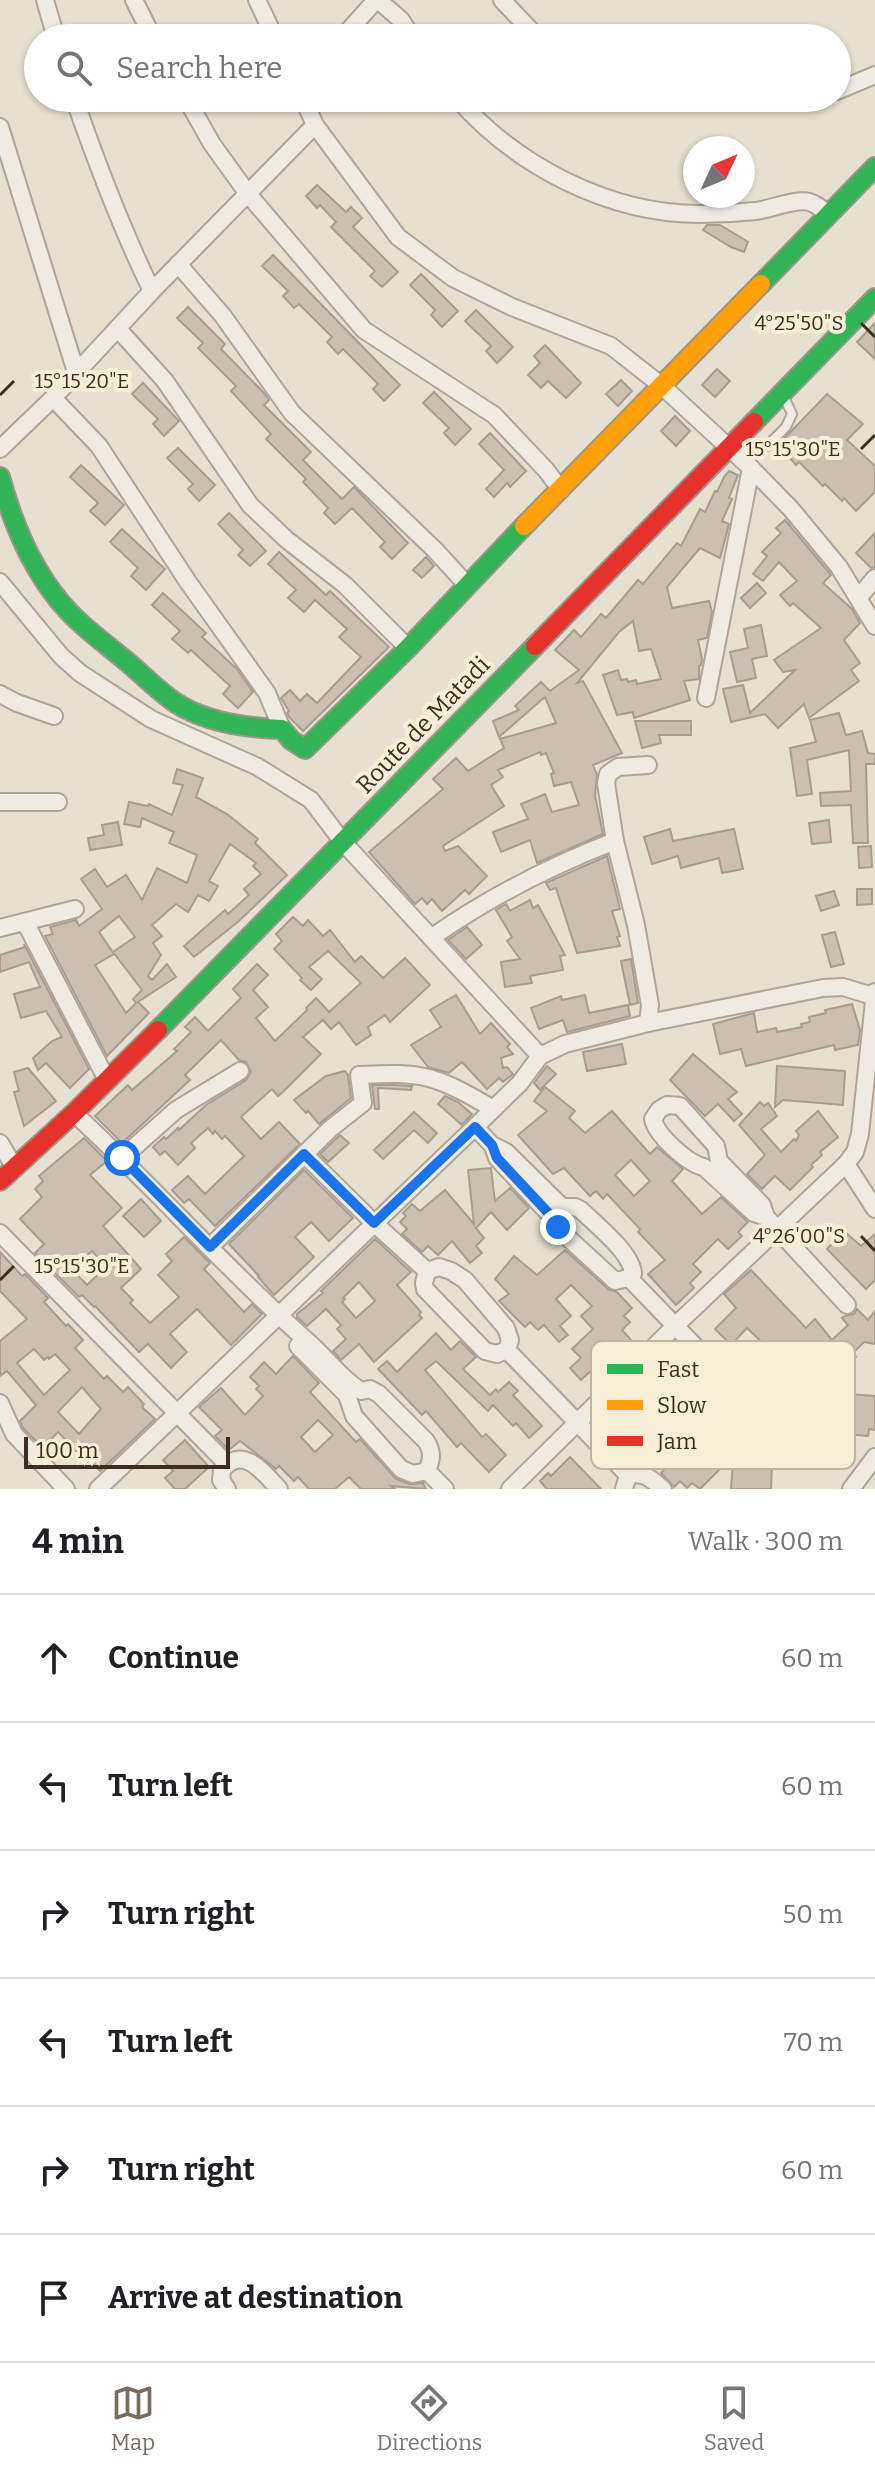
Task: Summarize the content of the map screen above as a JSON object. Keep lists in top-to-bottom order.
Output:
{
  "streets": {
    "main road": ["Route de Matadi"]
  },
  "legend": ["Fast", "Slow", "Jam"],
  "scale_bar": "100 m",
  "north": "top right",
  "page": {
    "search": "Search here",
    "scale": "100 m",
    "heading": ["4 min", "Walk · 300 m"],
    "list": [
      ["Continue", "60 m"],
      ["Turn left", "60 m"],
      ["Turn right", "50 m"],
      ["Turn left", "70 m"],
      ["Turn right", "60 m"],
      "Arrive at destination"
    ],
    "nav": ["Map", "Directions", "Saved"]
  },
  "coordinates": [
    "4°25'50\"S",
    "15°15'20\"E",
    "15°15'30\"E",
    "4°26'00\"S"
  ]
}
